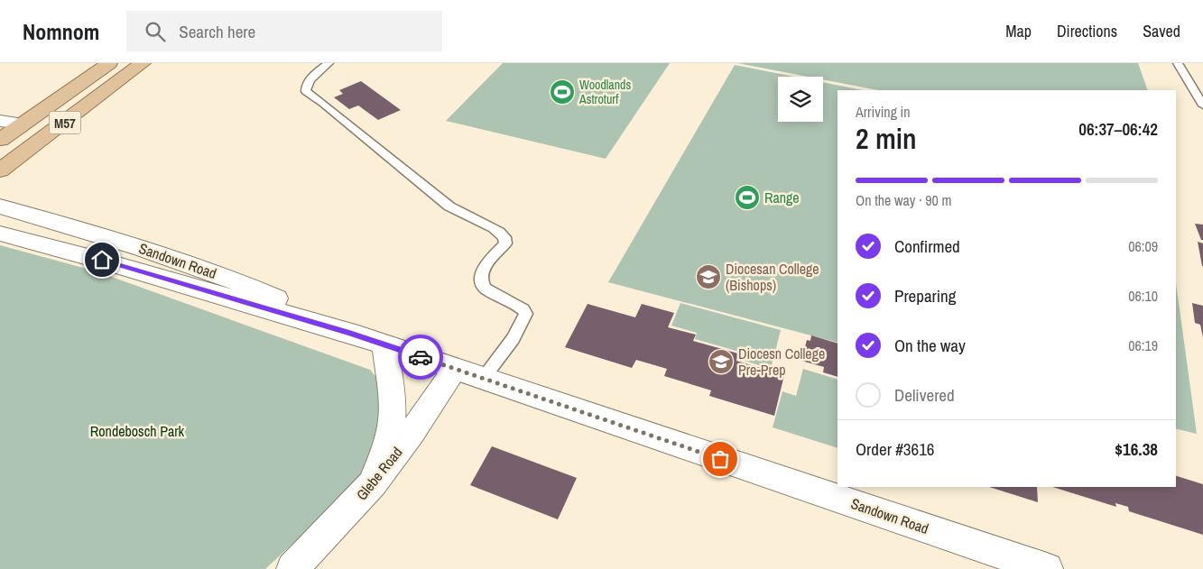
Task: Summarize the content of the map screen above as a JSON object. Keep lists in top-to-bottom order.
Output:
{
  "streets": {
    "main road": ["M57"],
    "street": ["Sandown Road", "Glebe Road"]
  },
  "crossings": [
    ["Sandown Road", "Glebe Road"]
  ],
  "parks": ["Rondebosch Park"],
  "places": {
    "sports": ["Woodlands Astroturf", "Range"],
    "school or university": ["Diocesan College (Bishops)", "Diocesn College Pre-Prep"]
  },
  "page": {
    "header": "Nomnom",
    "search": "Search here",
    "nav": ["Map", "Directions", "Saved"],
    "heading": ["2 min", "Arriving in", "06:37–06:42"],
    "panel": ["Order #3616", "$16.38"],
    "bar": "On the way · 90 m",
    "list": [
      ["Confirmed", "06:09"],
      ["Preparing", "06:10"],
      ["On the way", "06:19"],
      "Delivered"
    ]
  }
}
